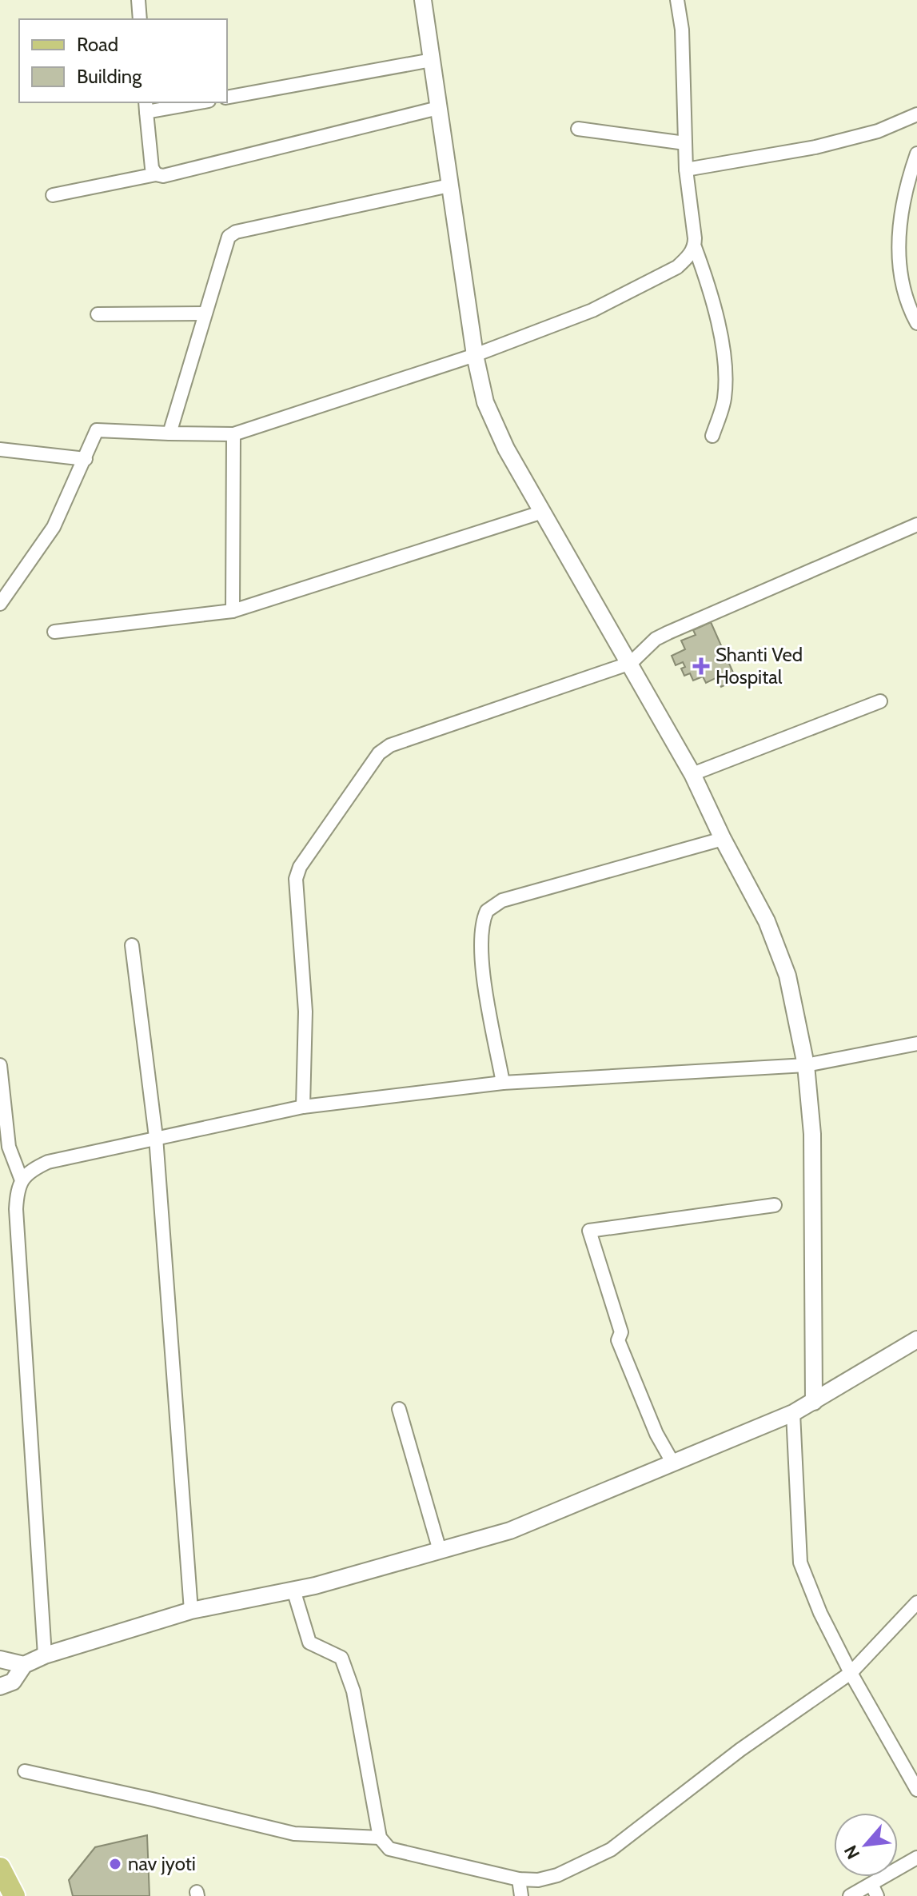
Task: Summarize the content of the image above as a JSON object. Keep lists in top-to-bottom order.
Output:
{
  "places": {
    "health": ["Shanti Ved Hospital"],
    "other": ["nav jyoti"]
  },
  "legend": ["Road", "Building"],
  "north": "bottom left"
}
